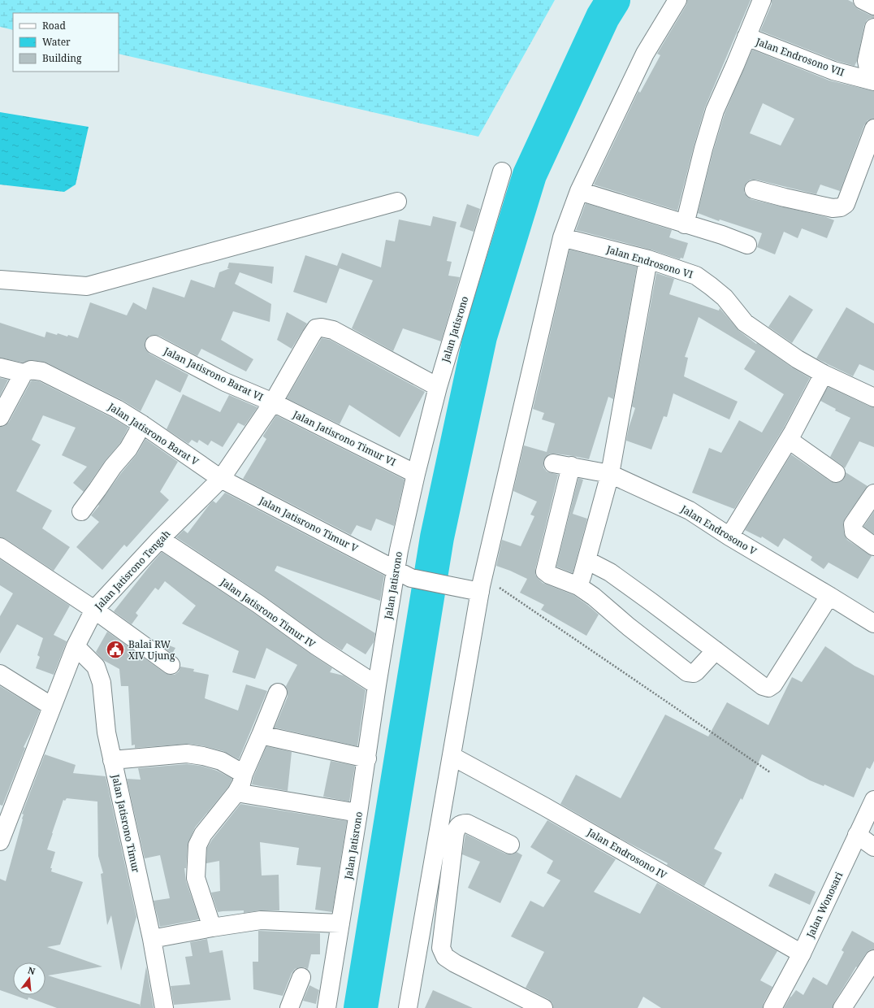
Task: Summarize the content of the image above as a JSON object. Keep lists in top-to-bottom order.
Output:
{
  "streets": {
    "street": [
      "Jalan Endrosono VII",
      "Jalan Endrosono VI",
      "Jalan Jatisrono",
      "Jalan Jatisrono Barat VI",
      "Jalan Jatisrono Barat V",
      "Jalan Jatisrono Timur VI",
      "Jalan Jatisrono Timur V",
      "Jalan Endrosono V",
      "Jalan Jatisrono Tengah",
      "Jalan Jatisrono Timur IV",
      "Jalan Jatisrono Timur",
      "Jalan Endrosono IV",
      "Jalan Wonosari"
    ]
  },
  "crossings": [
    ["Jalan Jatisrono", "Jalan Jatisrono Timur VI"],
    ["Jalan Jatisrono", "Jalan Jatisrono Timur V"],
    ["Jalan Jatisrono", "Jalan Jatisrono Tengah"],
    ["Jalan Jatisrono", "Jalan Jatisrono Timur IV"],
    ["Jalan Jatisrono Barat VI", "Jalan Jatisrono Timur VI"],
    ["Jalan Jatisrono Barat VI", "Jalan Jatisrono Tengah"],
    ["Jalan Jatisrono Barat V", "Jalan Jatisrono Timur V"],
    ["Jalan Jatisrono Barat V", "Jalan Jatisrono Tengah"],
    ["Jalan Jatisrono Timur VI", "Jalan Jatisrono Tengah"],
    ["Jalan Jatisrono Timur V", "Jalan Jatisrono Tengah"],
    ["Jalan Jatisrono Tengah", "Jalan Jatisrono Timur IV"],
    ["Jalan Jatisrono Tengah", "Jalan Jatisrono Timur"],
    ["Jalan Endrosono IV", "Jalan Wonosari"]
  ],
  "places": {
    "public building": ["Balai RW XIV Ujung"]
  },
  "legend": ["Road", "Water", "Building"],
  "north": "top"
}
